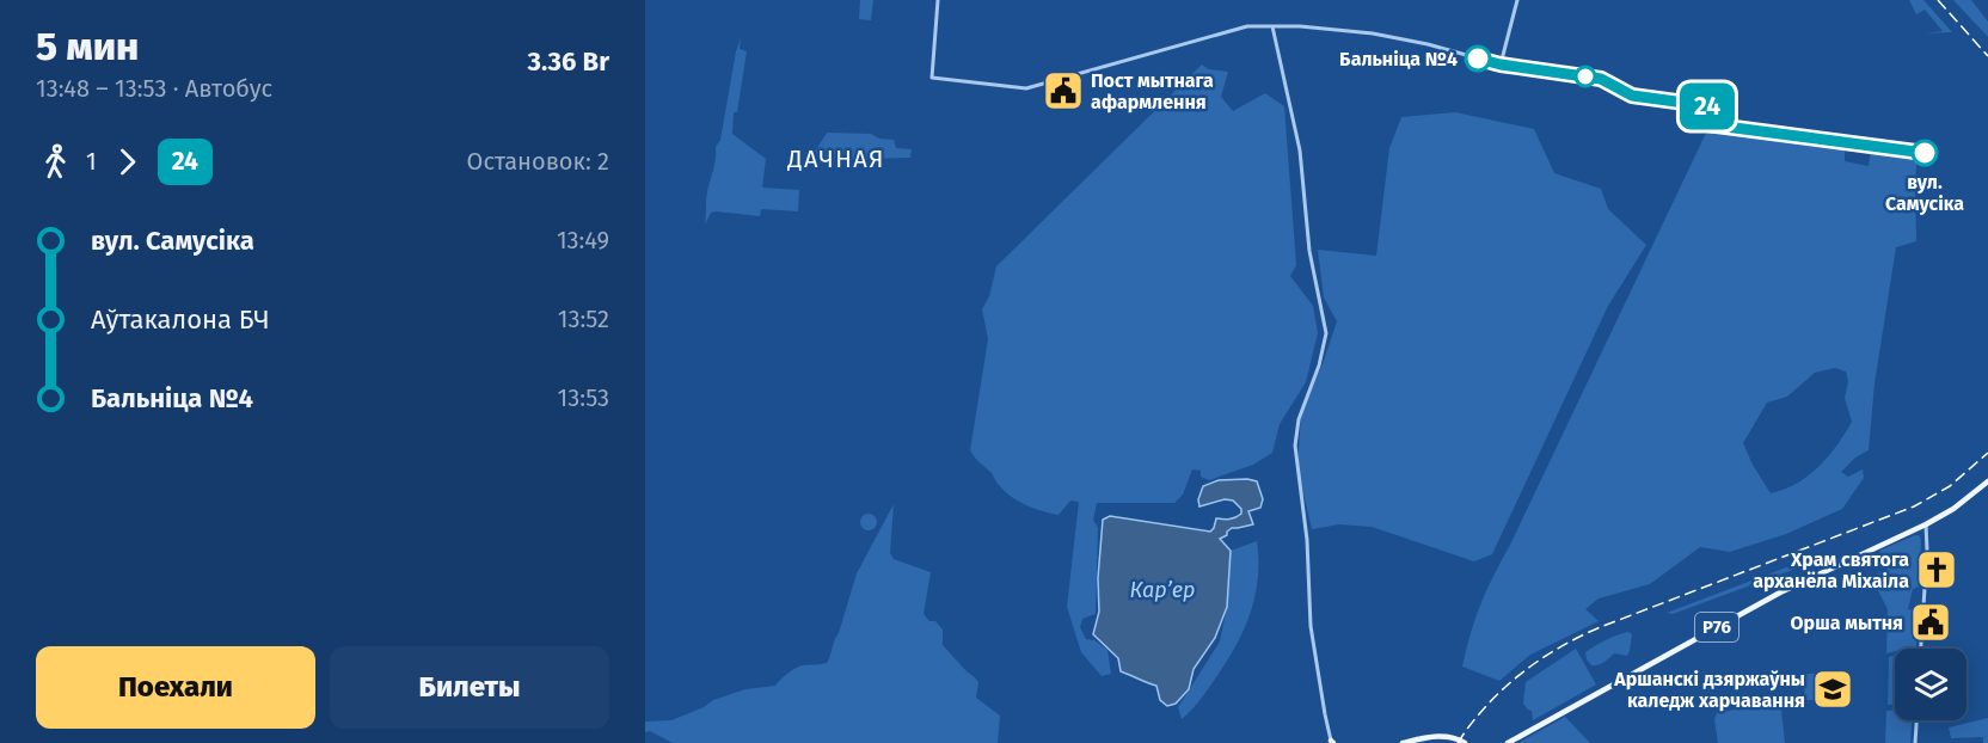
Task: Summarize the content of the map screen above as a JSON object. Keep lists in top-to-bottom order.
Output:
{
  "streets": {
    "main road": ["Р76"]
  },
  "districts": ["ДАЧНАЯ"],
  "water": ["Карʼер"],
  "places": {
    "other": ["Бальніца №4", "вул. Самусіка"],
    "public building": ["Пост мытнага афармлення", "Орша мытня"],
    "church": ["Храм святога арханёла Міхаіла"],
    "school or university": ["Аршанскі дзяржаўны каледж харчавання"]
  },
  "lines": ["bus line 24"],
  "page": {
    "heading": ["5 мин", "13:48 – 13:53 · Автобус", "3.36 Br"],
    "on_map": "24",
    "legs": ["1", "24", "Остановок: 2"],
    "list": [
      {
        "name": "вул. Самусіка",
        "value": "13:49"
      },
      {
        "name": "Аўтакалона БЧ",
        "value": "13:52"
      },
      {
        "name": "Бальніца №4",
        "value": "13:53"
      }
    ],
    "buttons": ["Поехали", "Билеты"]
  }
}
